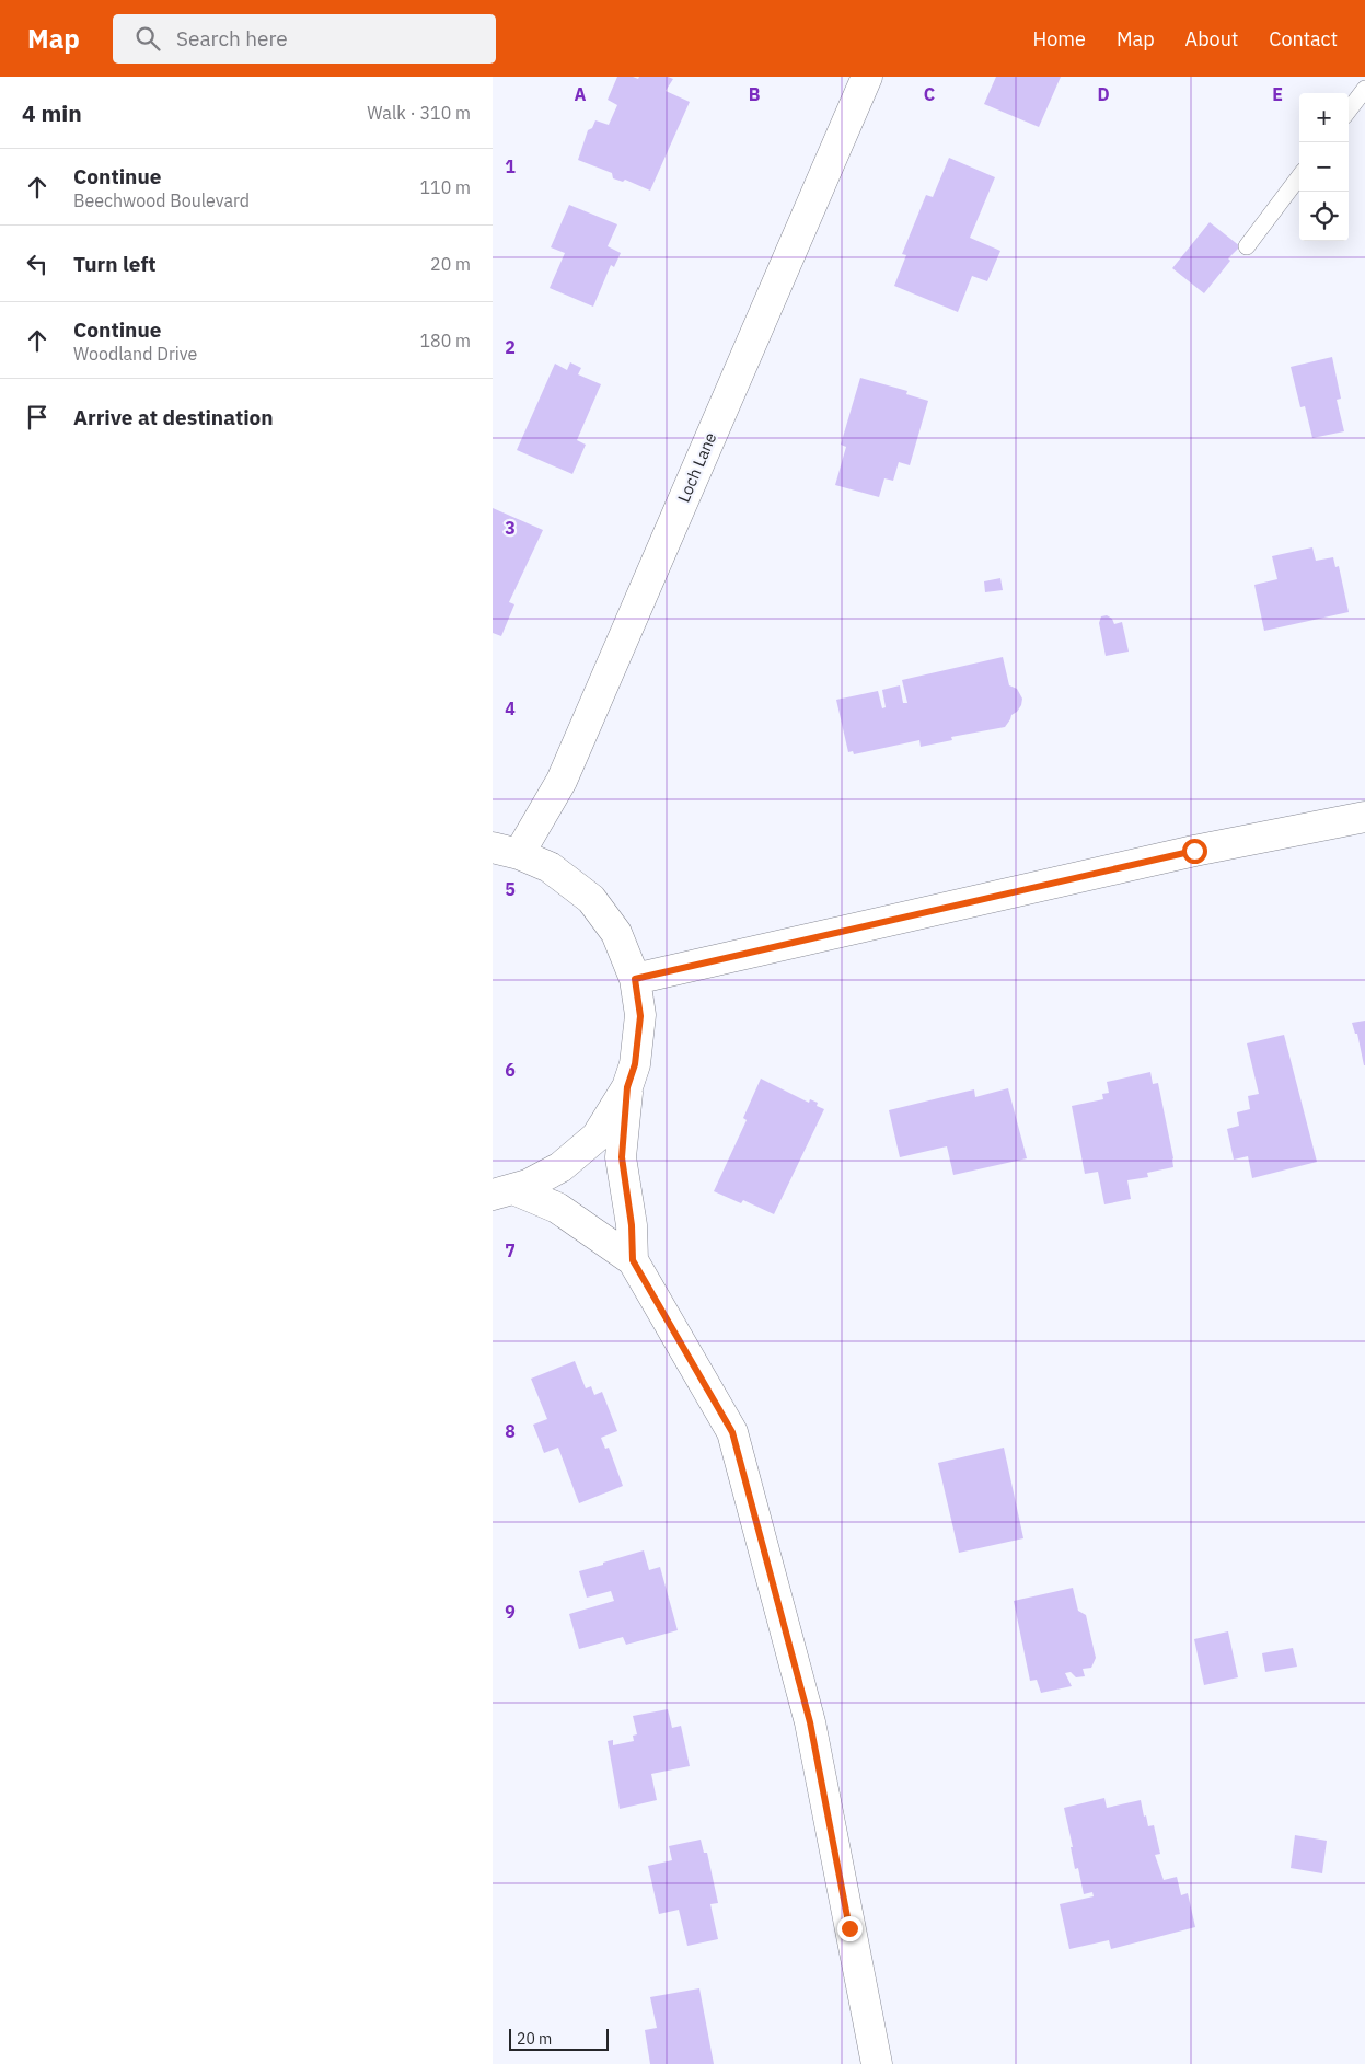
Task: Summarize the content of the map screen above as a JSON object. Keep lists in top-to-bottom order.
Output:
{
  "streets": {
    "street": ["Loch Lane"]
  },
  "scale_bar": "20 m",
  "page": {
    "header": "Map",
    "search": "Search here",
    "nav": [
      "Home",
      "Map",
      "About",
      "Contact"
    ],
    "heading": ["4 min", "Walk · 310 m"],
    "map_buttons": ["+", "−"],
    "list": [
      ["Continue", "Beechwood Boulevard", "110 m"],
      ["Turn left", "20 m"],
      ["Continue", "Woodland Drive", "180 m"],
      "Arrive at destination"
    ],
    "scale": "20 m"
  },
  "grid": {
    "columns": [
      "A",
      "B",
      "C",
      "D",
      "E"
    ],
    "rows": [
      "1",
      "2",
      "3",
      "4",
      "5",
      "6",
      "7",
      "8",
      "9"
    ]
  }
}
